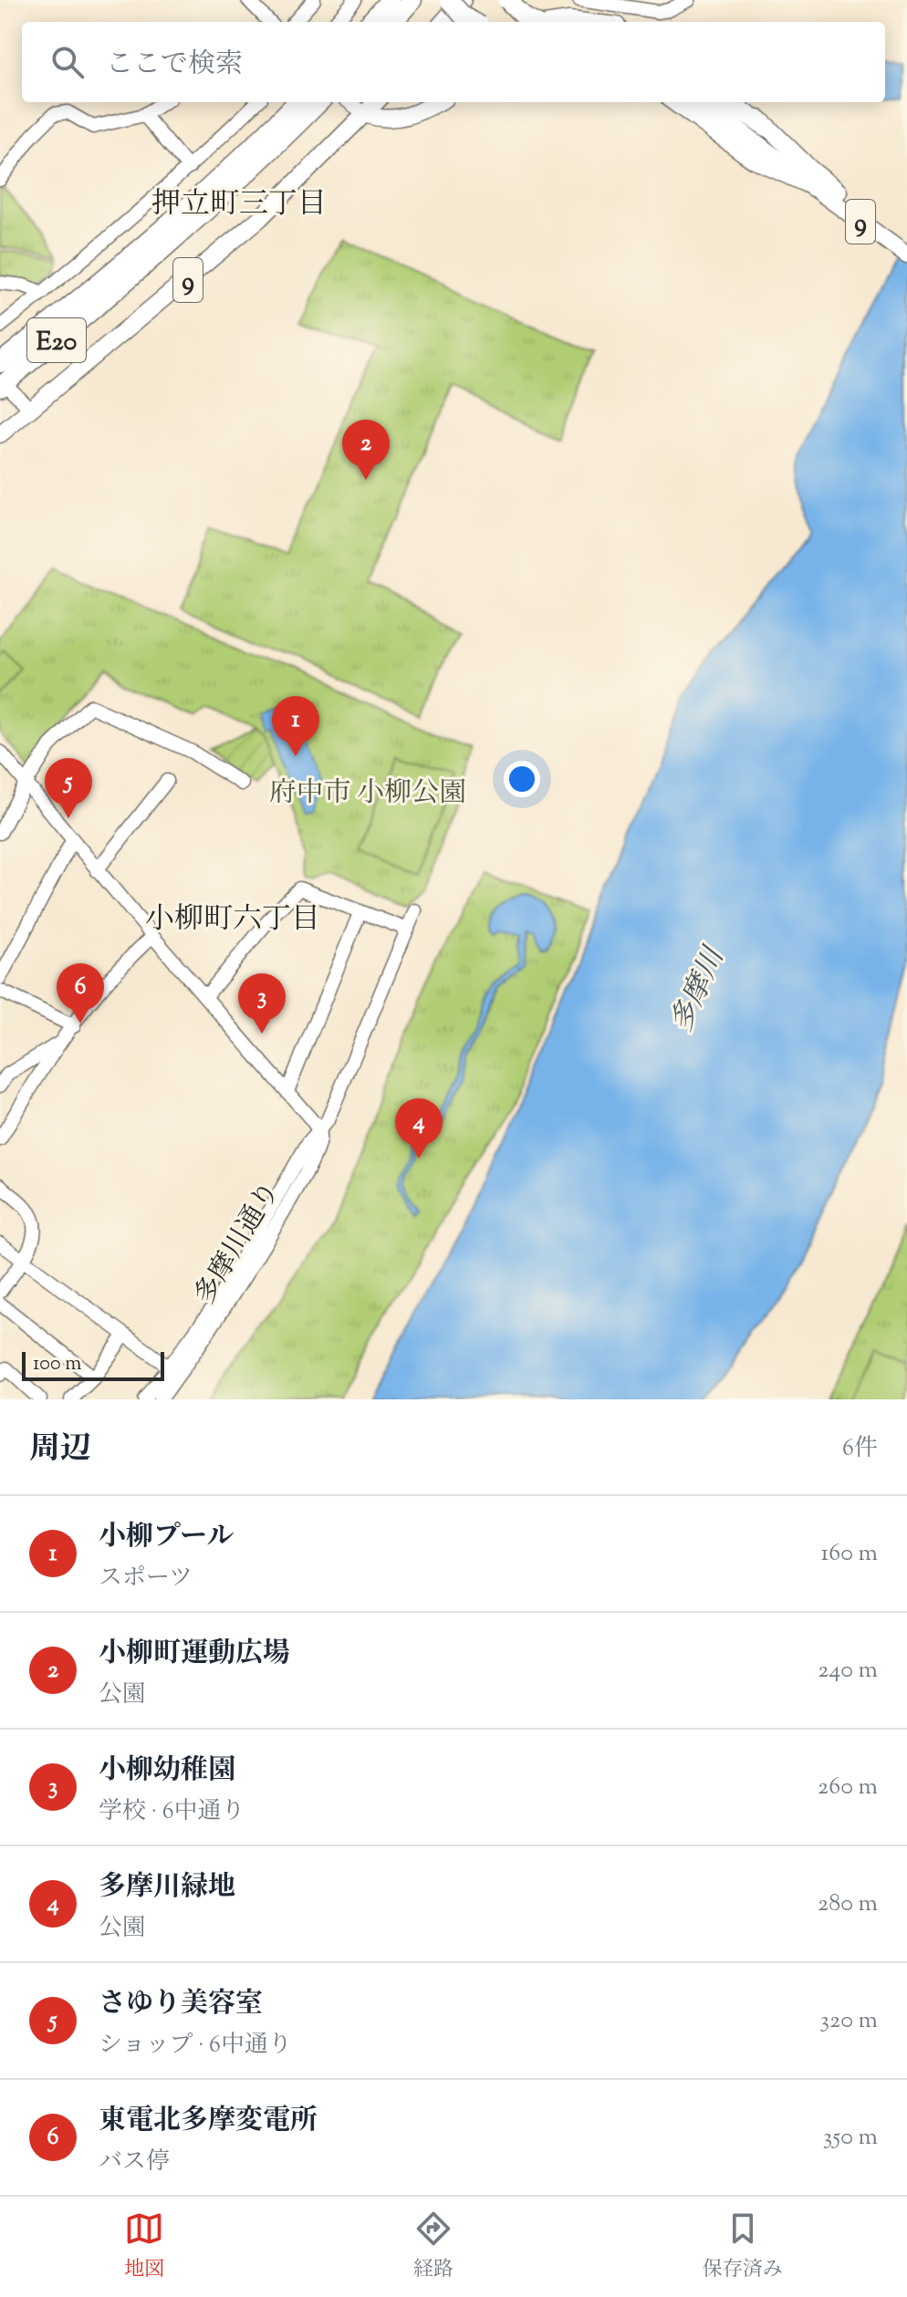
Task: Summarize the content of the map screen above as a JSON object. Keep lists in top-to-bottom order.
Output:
{
  "streets": {
    "highway": ["E20"],
    "main road": ["9"],
    "street": ["多摩川通り"]
  },
  "districts": ["押立町三丁目", "小柳町六丁目"],
  "water": ["多摩川"],
  "parks": ["府中市 小柳公園"],
  "scale_bar": "100 m",
  "page": {
    "search": "ここで検索",
    "pins": [
      "2",
      "1",
      "5",
      "6",
      "3",
      "4"
    ],
    "scale": "100 m",
    "heading": ["周辺", "6件"],
    "list": [
      {
        "mark": "1",
        "name": "小柳プール",
        "note": "スポーツ",
        "value": "160 m"
      },
      {
        "mark": "2",
        "name": "小柳町運動広場",
        "note": "公園",
        "value": "240 m"
      },
      {
        "mark": "3",
        "name": "小柳幼稚園",
        "note": "学校 · 6中通り",
        "value": "260 m"
      },
      {
        "mark": "4",
        "name": "多摩川緑地",
        "note": "公園",
        "value": "280 m"
      },
      {
        "mark": "5",
        "name": "さゆり美容室",
        "note": "ショップ · 6中通り",
        "value": "320 m"
      },
      {
        "mark": "6",
        "name": "東電北多摩変電所",
        "note": "バス停",
        "value": "350 m"
      }
    ],
    "nav": ["地図", "経路", "保存済み"]
  }
}
